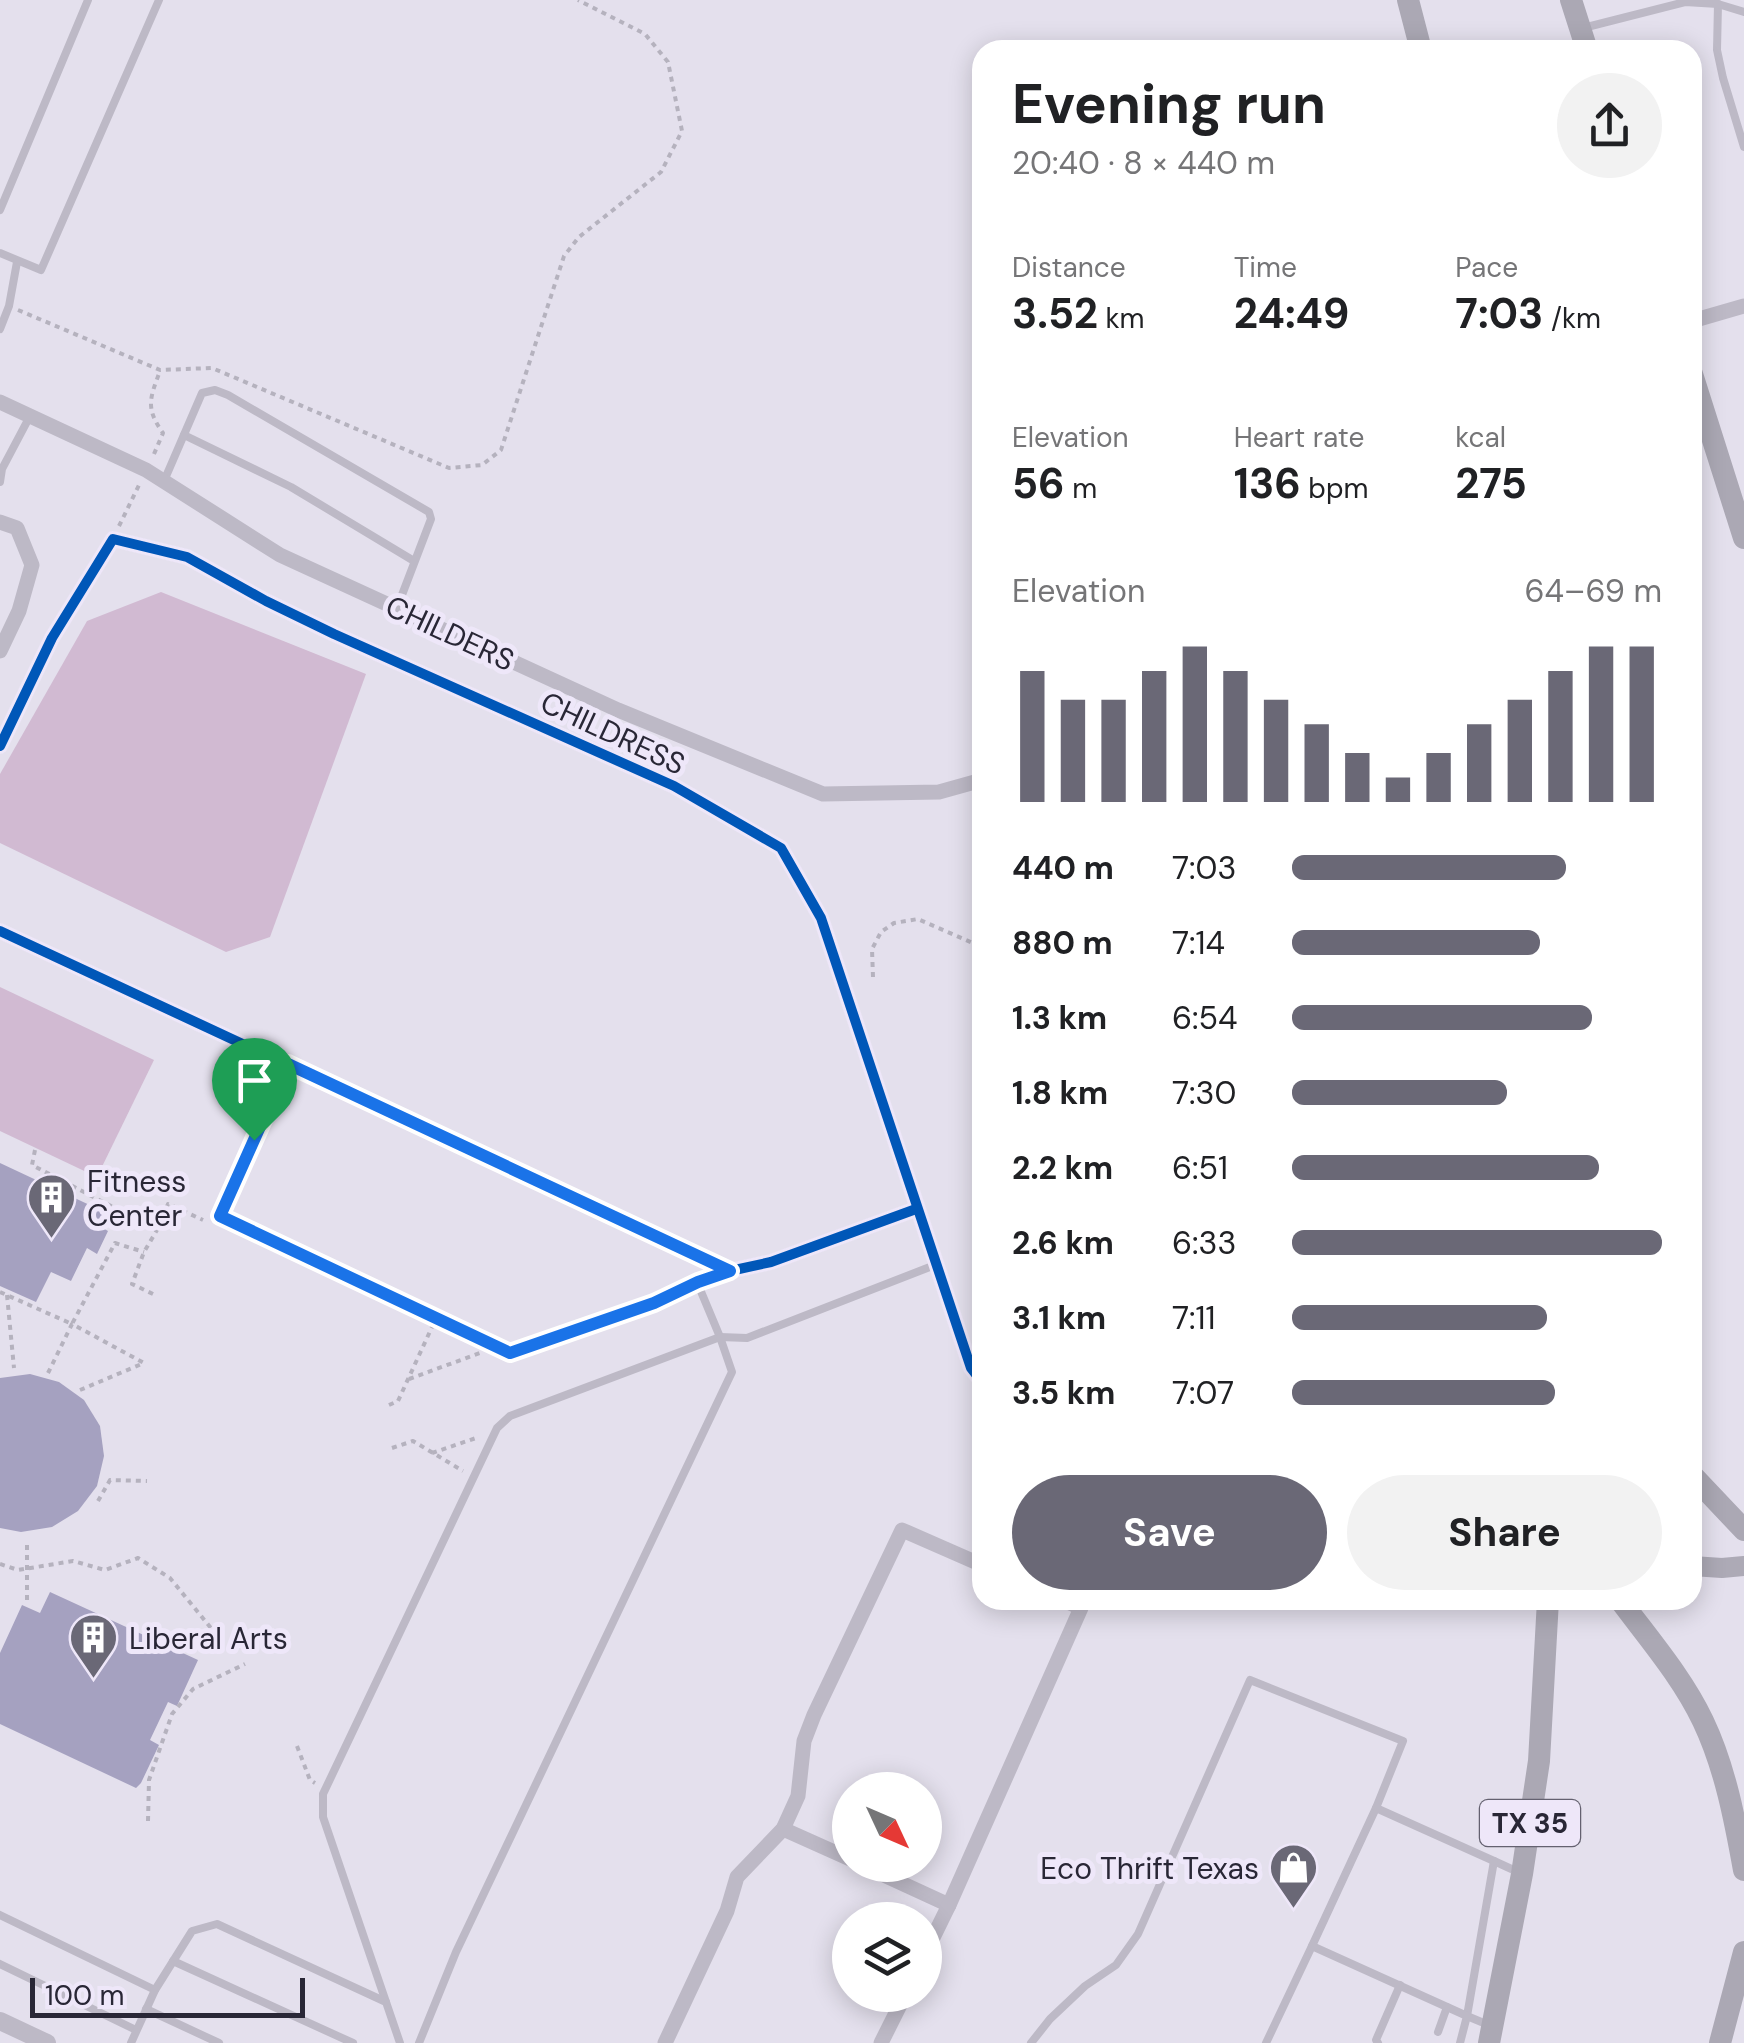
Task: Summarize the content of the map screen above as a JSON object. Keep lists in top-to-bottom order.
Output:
{
  "streets": {
    "main road": ["TX 35"],
    "street": ["CHILDERS", "CHILDRESS"]
  },
  "places": {
    "building": ["Fitness Center", "Liberal Arts"],
    "shop": ["Eco Thrift Texas"]
  },
  "scale_bar": "100 m",
  "north": "bottom right",
  "page": {
    "heading": ["Evening run", "20:40 · 8 × 440 m"],
    "stats": [
      ["Distance", "3.52 km"],
      ["Time", "24:49"],
      ["Pace", "7:03 /km"],
      ["Elevation", "56 m"],
      ["Heart rate", "136 bpm"],
      ["kcal", "275"]
    ],
    "chart": ["Elevation", "64–69 m"],
    "list": [
      {
        "name": "440 m",
        "note": "7:03"
      },
      {
        "name": "880 m",
        "note": "7:14"
      },
      {
        "name": "1.3 km",
        "note": "6:54"
      },
      {
        "name": "1.8 km",
        "note": "7:30"
      },
      {
        "name": "2.2 km",
        "note": "6:51"
      },
      {
        "name": "2.6 km",
        "note": "6:33"
      },
      {
        "name": "3.1 km",
        "note": "7:11"
      },
      {
        "name": "3.5 km",
        "note": "7:07"
      }
    ],
    "buttons": ["Save", "Share"],
    "scale": "100 m"
  }
}
